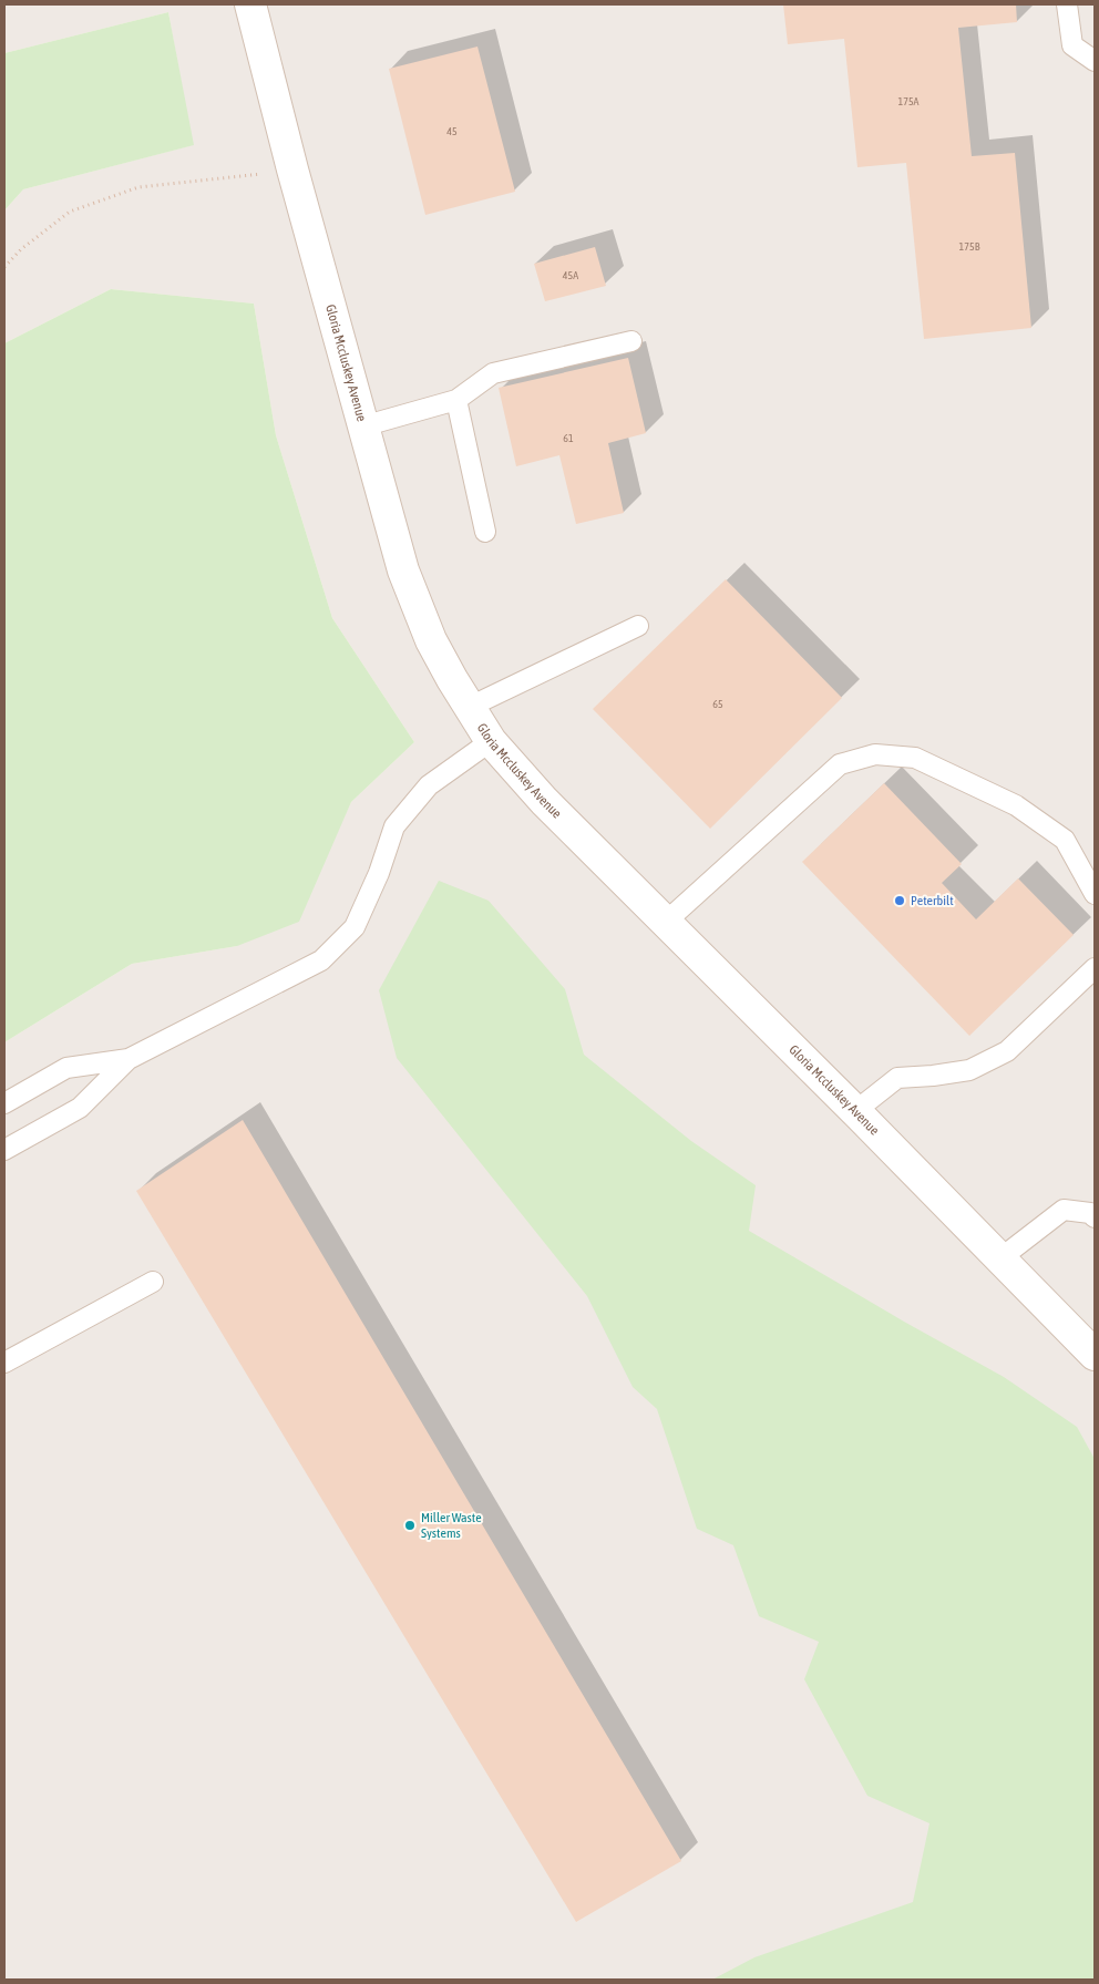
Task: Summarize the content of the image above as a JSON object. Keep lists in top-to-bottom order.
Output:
{
  "streets": {
    "street": ["Gloria Mccluskey Avenue"]
  },
  "places": ["Peterbilt", "Miller Waste Systems"],
  "house_numbers": [
    "175A",
    "45",
    "175B",
    "45A",
    "61",
    "65"
  ]
}
